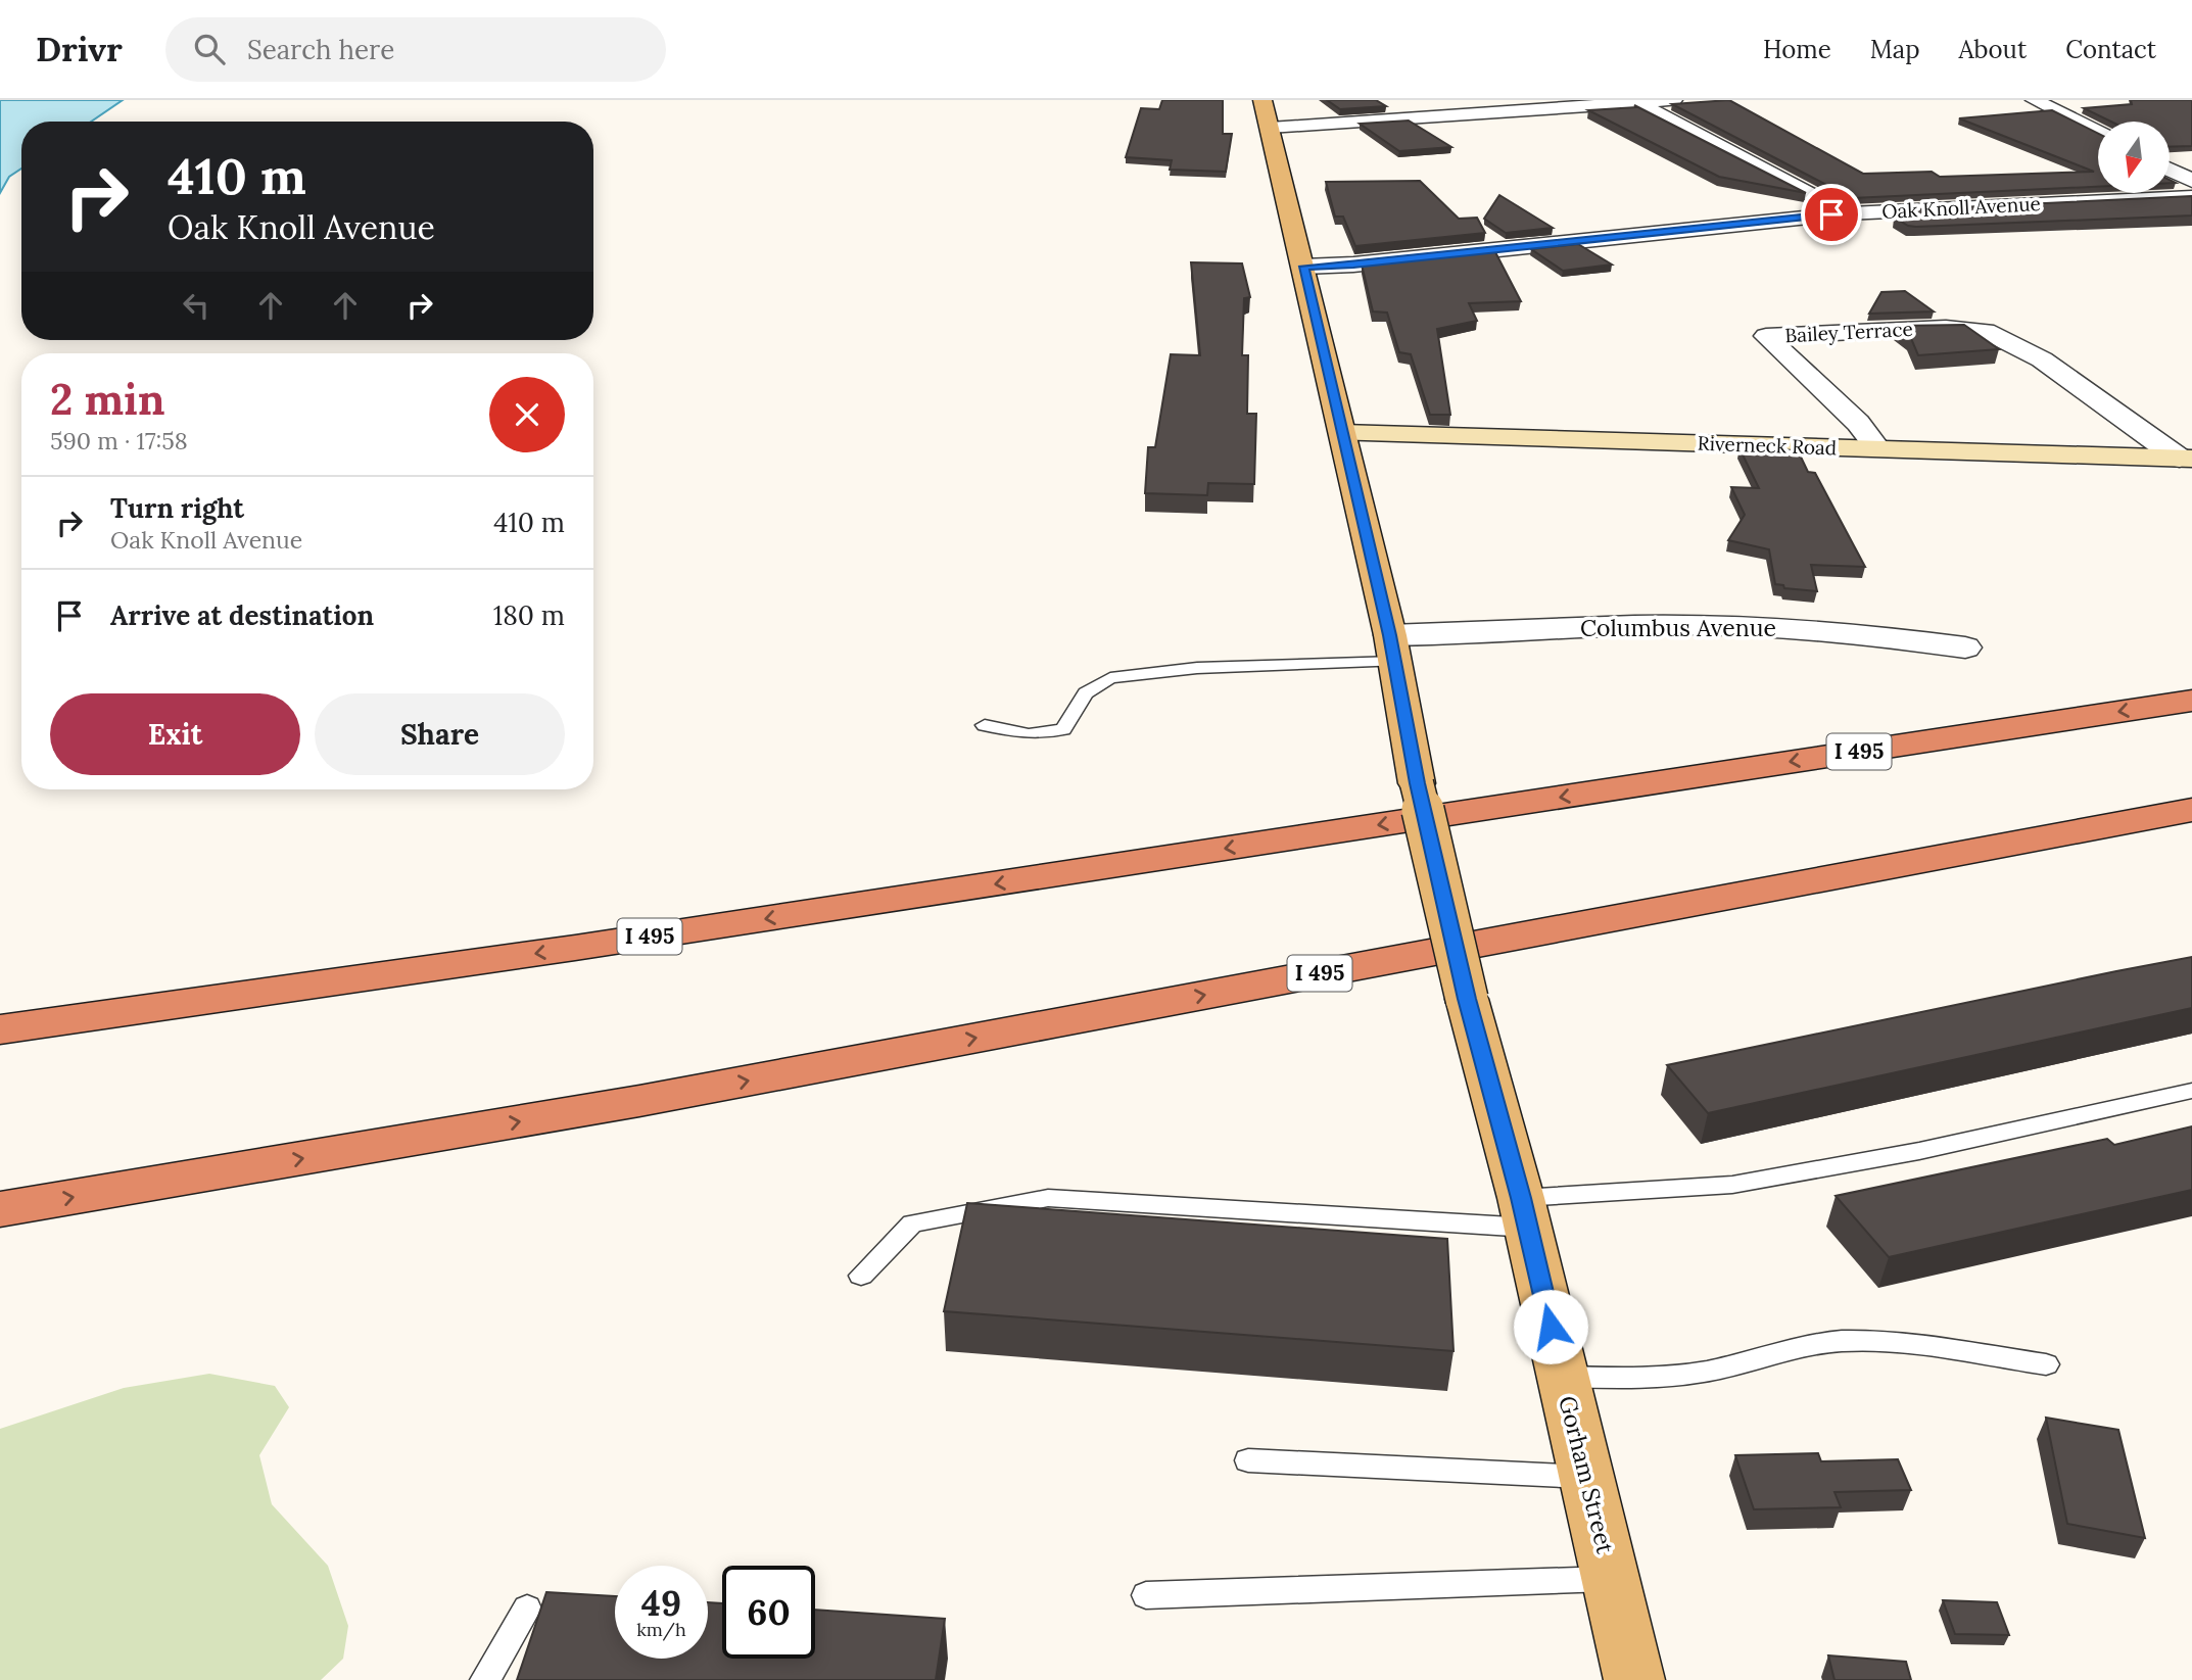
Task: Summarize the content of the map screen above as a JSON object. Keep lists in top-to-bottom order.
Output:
{
  "streets": {
    "highway": ["I 495"],
    "main road": ["Riverneck Road", "Gorham Street"],
    "street": ["Oak Knoll Avenue", "Bailey Terrace", "Columbus Avenue"]
  },
  "crossings": [
    ["Oak Knoll Avenue", "Gorham Street"],
    ["Bailey Terrace", "Riverneck Road"],
    ["Riverneck Road", "Gorham Street"],
    ["Columbus Avenue", "Gorham Street"]
  ],
  "north": "bottom",
  "page": {
    "header": "Drivr",
    "search": "Search here",
    "nav": [
      "Home",
      "Map",
      "About",
      "Contact"
    ],
    "turn": ["410 m", "Oak Knoll Avenue"],
    "heading": ["2 min", "590 m · 17:58"],
    "list": [
      {
        "name": "Turn right",
        "note": "Oak Knoll Avenue",
        "value": "410 m"
      },
      {
        "name": "Arrive at destination",
        "value": "180 m"
      }
    ],
    "buttons": ["Exit", "Share"],
    "speed": "49 km/h",
    "limit": "60"
  }
}
